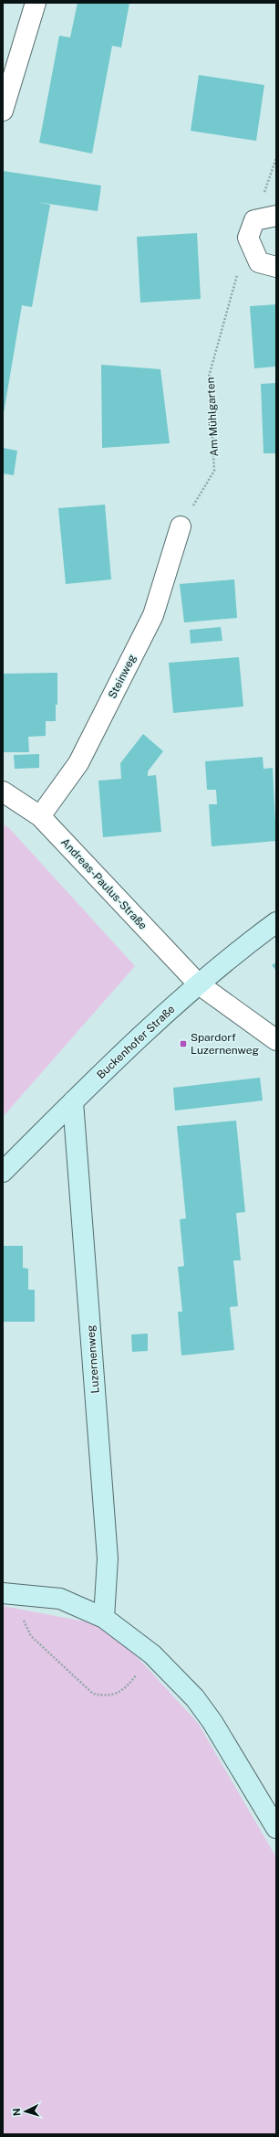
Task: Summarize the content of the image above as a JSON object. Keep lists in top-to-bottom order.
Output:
{
  "streets": {
    "street": [
      "Steinweg",
      "Andreas-Paulus-Straße",
      "Buckenhofer Straße",
      "Luzernenweg"
    ],
    "path": ["Am Mühlgarten"]
  },
  "crossings": [
    ["Am Mühlgarten", "Steinweg"],
    ["Steinweg", "Andreas-Paulus-Straße"],
    ["Andreas-Paulus-Straße", "Buckenhofer Straße"],
    ["Buckenhofer Straße", "Luzernenweg"]
  ],
  "places": {
    "transit": ["Spardorf Luzernenweg"]
  },
  "north": "left"
}
